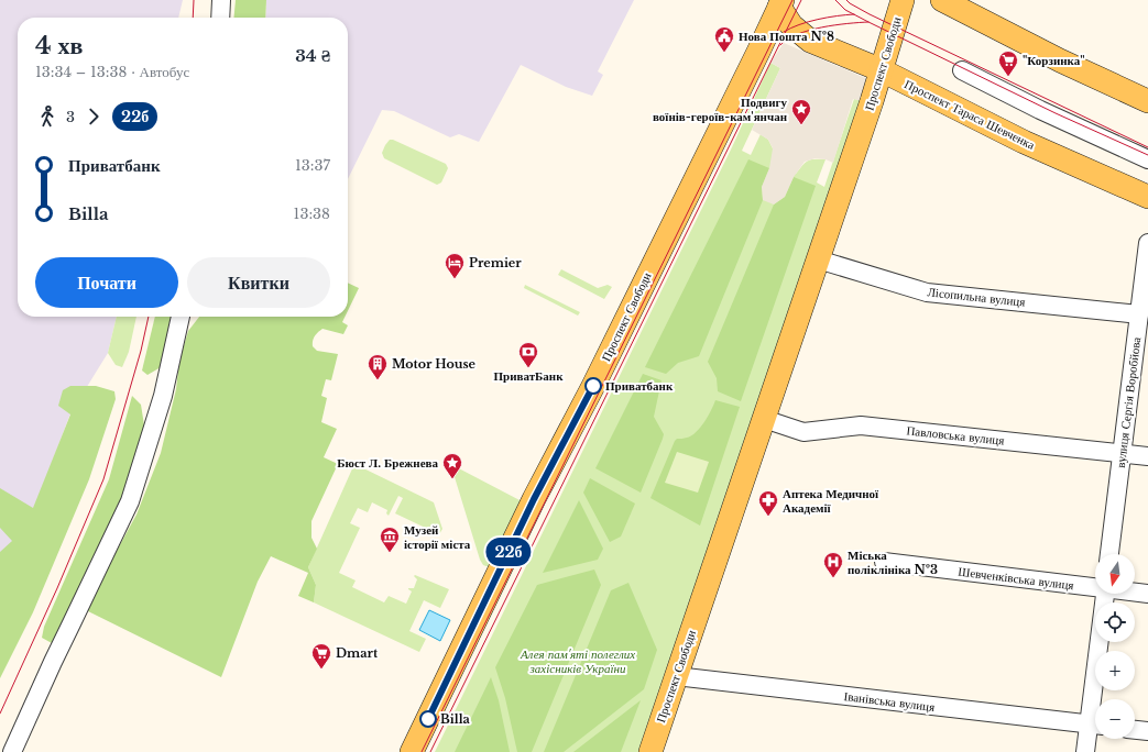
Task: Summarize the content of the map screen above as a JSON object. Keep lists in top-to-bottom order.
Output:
{
  "streets": {
    "main road": ["Проспект Свободи", "Проспект Тараса Шевченка"],
    "street": [
      "Лісопильна вулиця",
      "вулиця Сергія Воробйова",
      "Павловська вулиця",
      "Шевченківська вулиця",
      "Іванівська вулиця"
    ]
  },
  "crossings": [
    ["Проспект Свободи", "Проспект Тараса Шевченка"],
    ["Проспект Свободи", "Лісопильна вулиця"],
    ["Проспект Свободи", "Павловська вулиця"],
    ["Проспект Свободи", "Іванівська вулиця"],
    ["Лісопильна вулиця", "вулиця Сергія Воробйова"],
    ["вулиця Сергія Воробйова", "Павловська вулиця"]
  ],
  "parks": ["Алея пам'яті полеглих захісників України"],
  "places": {
    "public building": ["Нова Пошта №8"],
    "supermarket": ["\"Корзинка\"", "Dmart"],
    "place": ["Подвигу воїнів-героїв-кам'янчан", "Бюст Л. Брежнева"],
    "hotel": ["Premier"],
    "bank": ["ПриватБанк"],
    "building": ["Motor House"],
    "other": ["Приватбанк", "Billa"],
    "pharmacy": ["Аптека Медичної Академії"],
    "museum": ["Музей історії міста"],
    "hospital": ["Міська поліклініка №3"]
  },
  "lines": ["bus line 22б"],
  "north": "bottom",
  "page": {
    "on_map": "22б",
    "heading": ["4 хв", "13:34 – 13:38 · Автобус", "34 ₴"],
    "legs": ["3", "22б"],
    "list": [
      {
        "name": "Приватбанк",
        "value": "13:37"
      },
      {
        "name": "Billa",
        "value": "13:38"
      }
    ],
    "buttons": ["Почати", "Квитки"],
    "map_buttons": ["+", "−"]
  }
}
